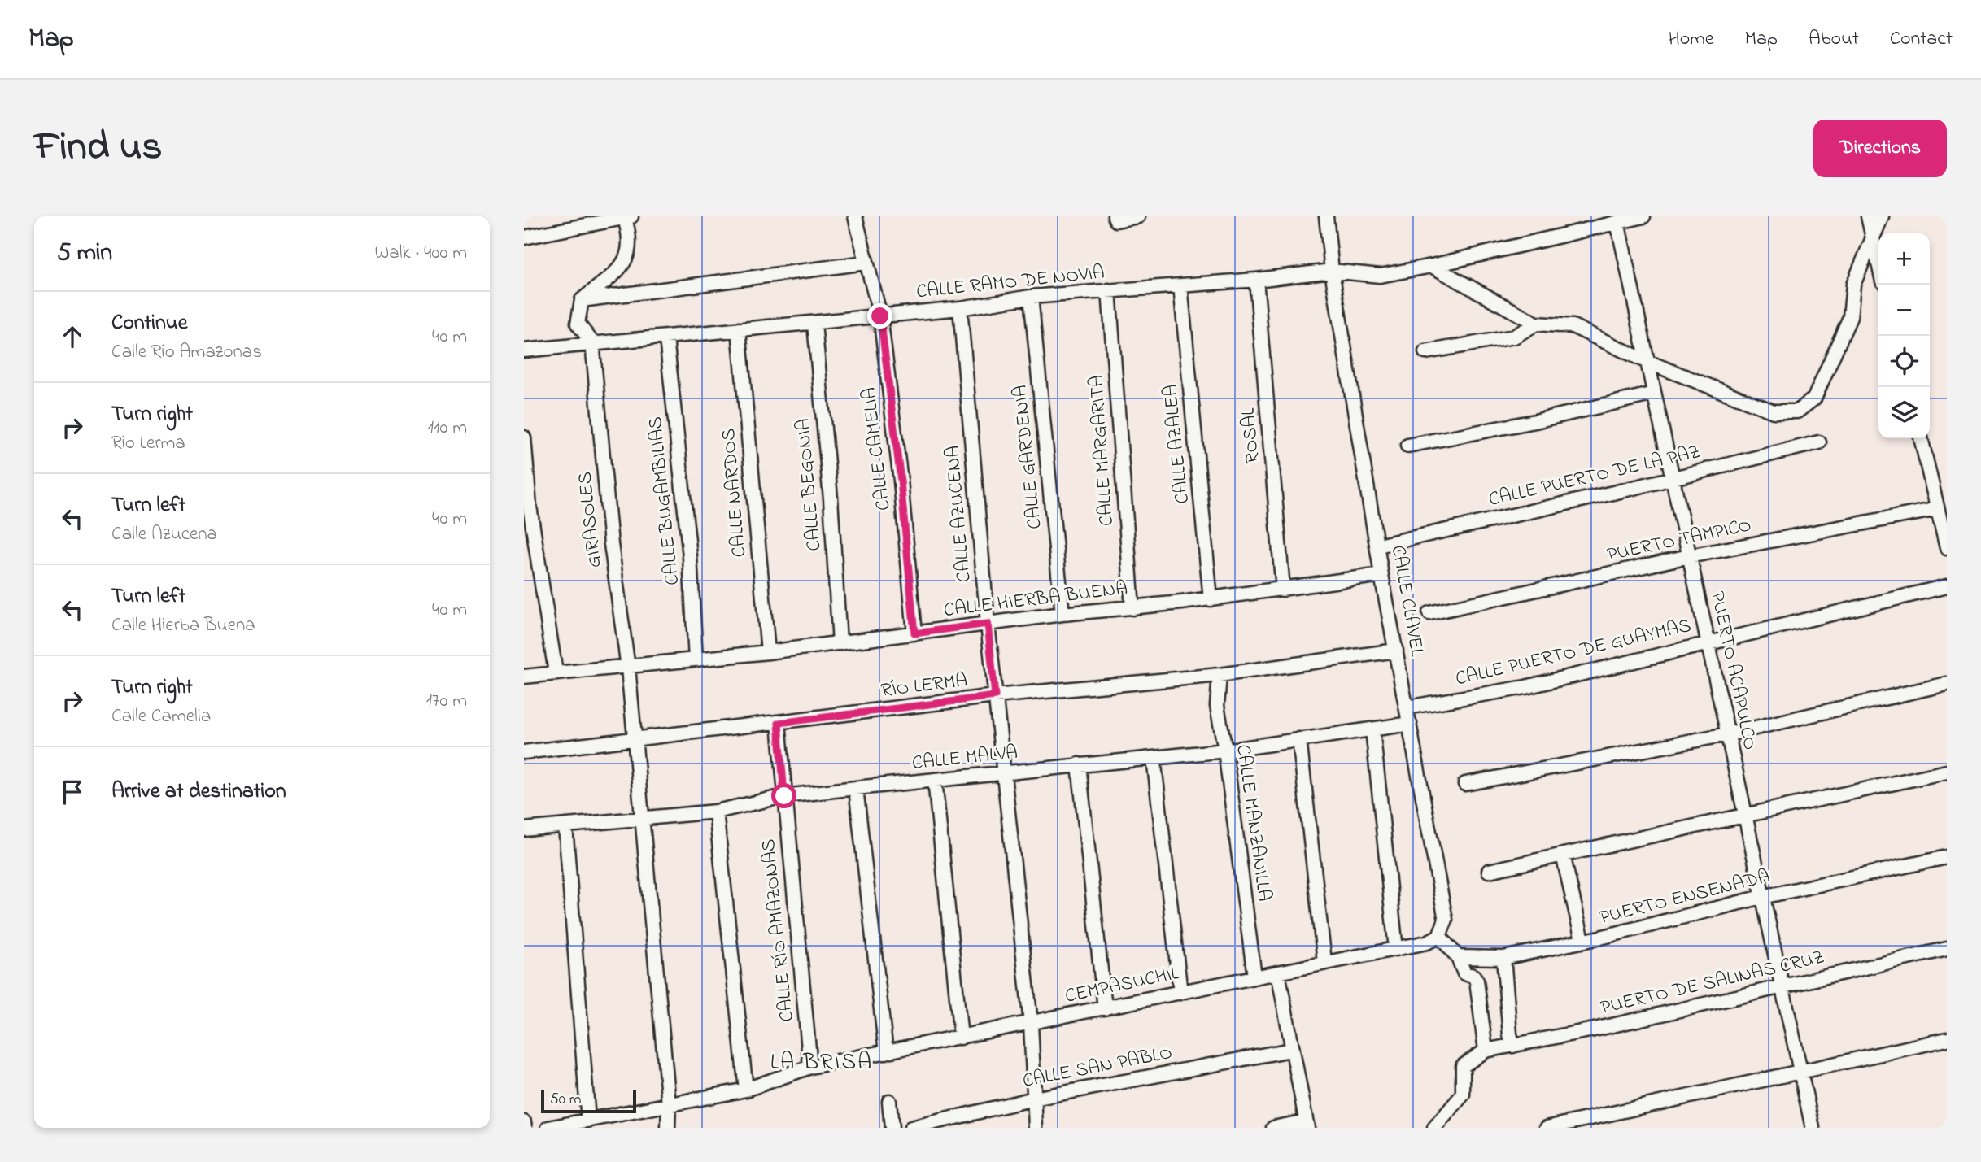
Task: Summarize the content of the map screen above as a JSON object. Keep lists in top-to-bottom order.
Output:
{
  "streets": {
    "street": [
      "CALLE RAMO DE NOVIA",
      "ROSAL",
      "CALLE AZALEA",
      "CALLE CAMELIA",
      "CALLE MARGARITA",
      "CALLE GARDENIA",
      "CALLE PUERTO DE LA PAZ",
      "CALLE BEGONIA",
      "CALLE NARDOS",
      "CALLE BUGAMBILIAS",
      "CALLE AZUCENA",
      "GIRASOLES",
      "PUERTO TAMPICO",
      "CALLE HIERBA BUENA",
      "CALLE CLAVEL",
      "CALLE PUERTO DE GUAYMAS",
      "PUERTO ACAPULCO",
      "RÍO LERMA",
      "CALLE MALVA",
      "CALLE MANZANILLA",
      "PUERTO ENSENADA",
      "CALLE RÍO AMAZONAS",
      "PUERTO DE SALINAS CRUZ",
      "CEMPASUCHIL",
      "CALLE SAN PABLO"
    ]
  },
  "crossings": [
    ["CALLE RAMO DE NOVIA", "ROSAL"],
    ["CALLE RAMO DE NOVIA", "CALLE AZALEA"],
    ["CALLE RAMO DE NOVIA", "CALLE CAMELIA"],
    ["CALLE RAMO DE NOVIA", "CALLE MARGARITA"],
    ["CALLE RAMO DE NOVIA", "CALLE GARDENIA"],
    ["CALLE RAMO DE NOVIA", "CALLE BEGONIA"],
    ["CALLE RAMO DE NOVIA", "CALLE NARDOS"],
    ["CALLE RAMO DE NOVIA", "CALLE BUGAMBILIAS"],
    ["CALLE RAMO DE NOVIA", "CALLE AZUCENA"],
    ["CALLE RAMO DE NOVIA", "GIRASOLES"],
    ["CALLE RAMO DE NOVIA", "CALLE CLAVEL"],
    ["CALLE RAMO DE NOVIA", "PUERTO ACAPULCO"],
    ["ROSAL", "CALLE HIERBA BUENA"],
    ["CALLE AZALEA", "CALLE HIERBA BUENA"],
    ["CALLE CAMELIA", "CALLE HIERBA BUENA"],
    ["CALLE MARGARITA", "CALLE HIERBA BUENA"],
    ["CALLE GARDENIA", "CALLE HIERBA BUENA"],
    ["CALLE PUERTO DE LA PAZ", "CALLE CLAVEL"],
    ["CALLE PUERTO DE LA PAZ", "PUERTO ACAPULCO"],
    ["CALLE BEGONIA", "CALLE HIERBA BUENA"],
    ["CALLE NARDOS", "CALLE HIERBA BUENA"],
    ["CALLE BUGAMBILIAS", "CALLE HIERBA BUENA"],
    ["CALLE AZUCENA", "CALLE HIERBA BUENA"],
    ["CALLE AZUCENA", "RÍO LERMA"],
    ["CALLE AZUCENA", "CALLE MALVA"],
    ["CALLE AZUCENA", "CEMPASUCHIL"],
    ["CALLE AZUCENA", "CALLE SAN PABLO"],
    ["GIRASOLES", "CALLE HIERBA BUENA"],
    ["GIRASOLES", "RÍO LERMA"],
    ["GIRASOLES", "CALLE MALVA"],
    ["GIRASOLES", "CEMPASUCHIL"],
    ["PUERTO TAMPICO", "PUERTO ACAPULCO"],
    ["CALLE HIERBA BUENA", "CALLE CLAVEL"],
    ["CALLE CLAVEL", "CALLE PUERTO DE GUAYMAS"],
    ["CALLE CLAVEL", "RÍO LERMA"],
    ["CALLE CLAVEL", "CALLE MALVA"],
    ["CALLE CLAVEL", "CEMPASUCHIL"],
    ["CALLE PUERTO DE GUAYMAS", "PUERTO ACAPULCO"],
    ["PUERTO ACAPULCO", "PUERTO ENSENADA"],
    ["PUERTO ACAPULCO", "PUERTO DE SALINAS CRUZ"],
    ["RÍO LERMA", "CALLE MANZANILLA"],
    ["RÍO LERMA", "CALLE RÍO AMAZONAS"],
    ["CALLE MALVA", "CALLE MANZANILLA"],
    ["CALLE MALVA", "CALLE RÍO AMAZONAS"],
    ["CALLE MANZANILLA", "CEMPASUCHIL"],
    ["CALLE RÍO AMAZONAS", "CEMPASUCHIL"]
  ],
  "districts": ["LA BRISA"],
  "scale_bar": "50 m",
  "page": {
    "header": "Map",
    "nav": [
      "Home",
      "Map",
      "About",
      "Contact"
    ],
    "title": "Find us",
    "buttons": "Directions",
    "heading": ["5 min", "Walk · 400 m"],
    "map_buttons": ["+", "−"],
    "list": [
      ["Continue", "Calle Río Amazonas", "40 m"],
      ["Turn right", "Río Lerma", "110 m"],
      ["Turn left", "Calle Azucena", "40 m"],
      ["Turn left", "Calle Hierba Buena", "40 m"],
      ["Turn right", "Calle Camelia", "170 m"],
      "Arrive at destination"
    ],
    "scale": "50 m"
  }
}
